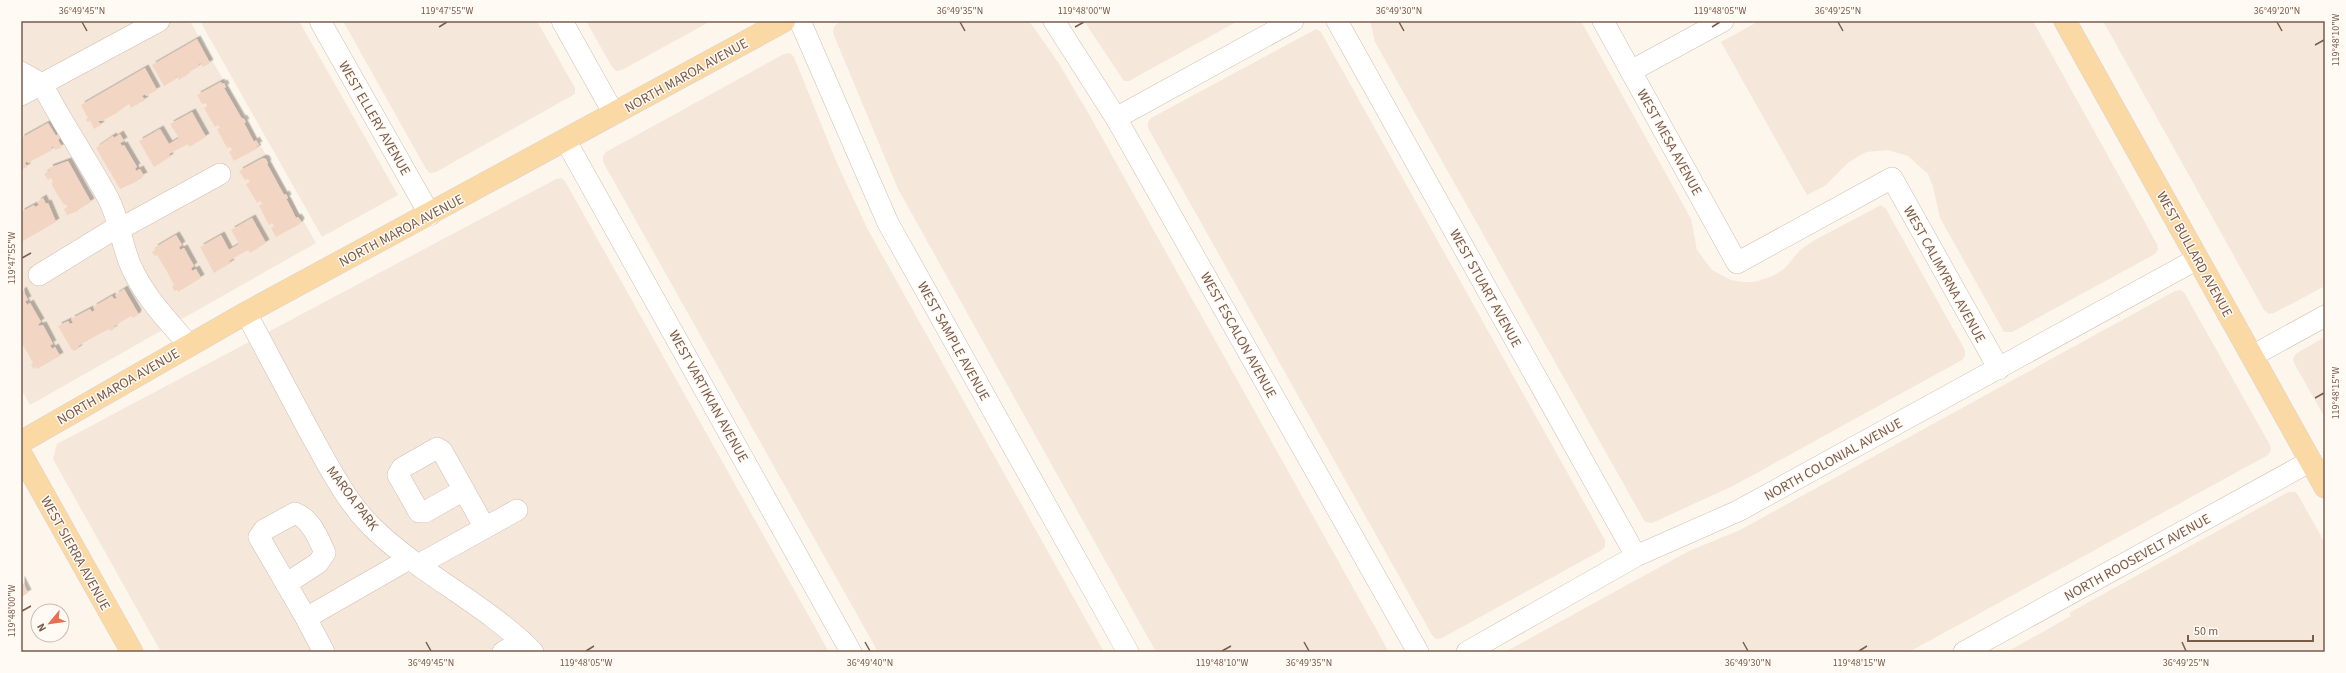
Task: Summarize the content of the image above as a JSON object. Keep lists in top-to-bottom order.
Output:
{
  "streets": {
    "main road": ["NORTH MAROA AVENUE", "WEST BULLARD AVENUE", "WEST SIERRA AVENUE"],
    "street": [
      "WEST ELLERY AVENUE",
      "WEST MESA AVENUE",
      "WEST CALIMYRNA AVENUE",
      "WEST STUART AVENUE",
      "WEST ESCALON AVENUE",
      "WEST SAMPLE AVENUE",
      "WEST VARTIKIAN AVENUE",
      "NORTH COLONIAL AVENUE",
      "MAROA PARK",
      "NORTH ROOSEVELT AVENUE"
    ]
  },
  "crossings": [
    ["NORTH MAROA AVENUE", "WEST ELLERY AVENUE"],
    ["NORTH MAROA AVENUE", "WEST VARTIKIAN AVENUE"],
    ["NORTH MAROA AVENUE", "MAROA PARK"],
    ["WEST MESA AVENUE", "WEST CALIMYRNA AVENUE"],
    ["WEST BULLARD AVENUE", "NORTH COLONIAL AVENUE"],
    ["WEST BULLARD AVENUE", "NORTH ROOSEVELT AVENUE"],
    ["WEST CALIMYRNA AVENUE", "NORTH COLONIAL AVENUE"],
    ["WEST STUART AVENUE", "NORTH COLONIAL AVENUE"]
  ],
  "scale_bar": "50 m",
  "north": "bottom left",
  "coordinates": [
    "36°49'45\"N",
    "119°47'55\"W",
    "36°49'35\"N",
    "119°48'00\"W",
    "36°49'30\"N",
    "119°48'05\"W",
    "36°49'25\"N",
    "36°49'20\"N",
    "119°48'10\"W",
    "119°48'15\"W",
    "36°49'40\"N"
  ]
}
